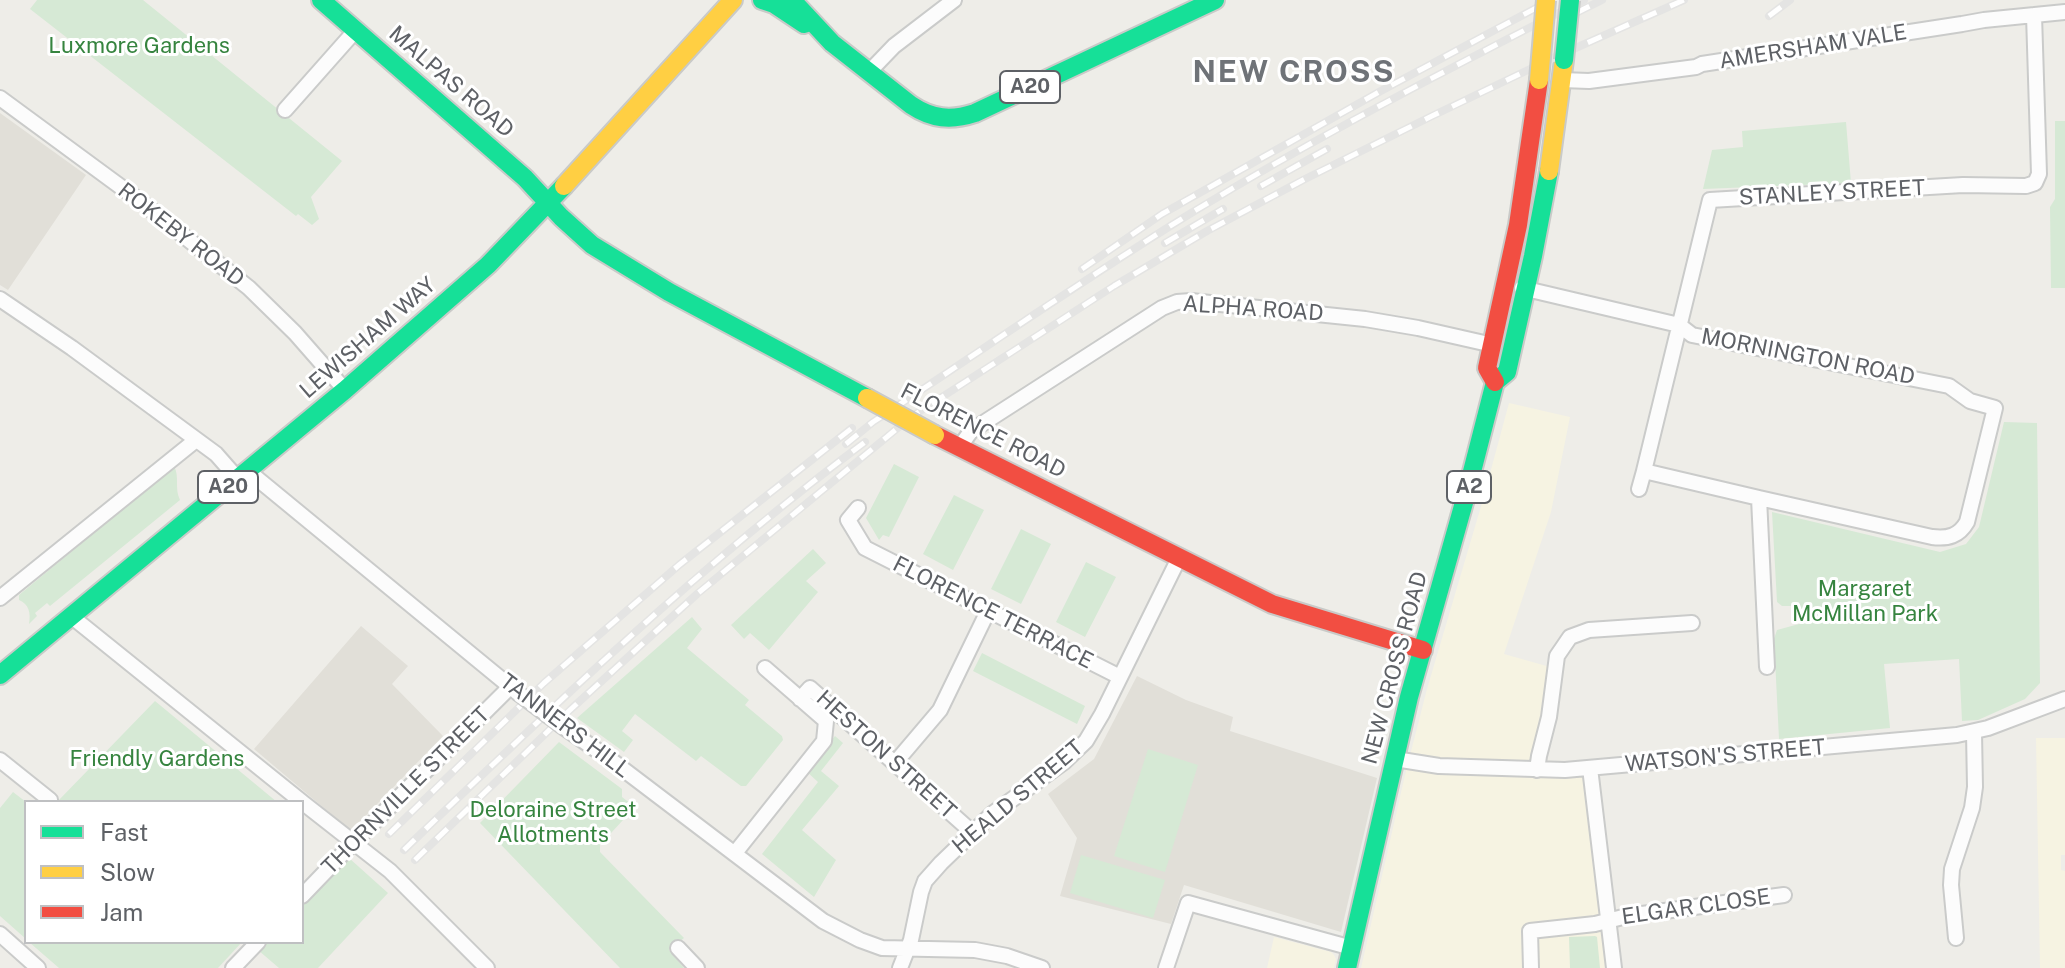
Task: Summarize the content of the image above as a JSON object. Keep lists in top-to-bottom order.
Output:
{
  "streets": {
    "main road": [
      "MALPAS ROAD",
      "A20",
      "LEWISHAM WAY",
      "FLORENCE ROAD",
      "A2",
      "NEW CROSS ROAD"
    ],
    "street": [
      "AMERSHAM VALE",
      "STANLEY STREET",
      "ROKEBY ROAD",
      "ALPHA ROAD",
      "MORNINGTON ROAD",
      "FLORENCE TERRACE",
      "TANNERS HILL",
      "HESTON STREET",
      "WATSON'S STREET",
      "THORNVILLE STREET",
      "HEALD STREET",
      "ELGAR CLOSE"
    ]
  },
  "crossings": [
    ["AMERSHAM VALE", "STANLEY STREET"],
    ["AMERSHAM VALE", "NEW CROSS ROAD"],
    ["MALPAS ROAD", "LEWISHAM WAY"],
    ["MALPAS ROAD", "FLORENCE ROAD"],
    ["STANLEY STREET", "MORNINGTON ROAD"],
    ["ROKEBY ROAD", "LEWISHAM WAY"],
    ["ALPHA ROAD", "FLORENCE ROAD"],
    ["ALPHA ROAD", "NEW CROSS ROAD"],
    ["LEWISHAM WAY", "FLORENCE ROAD"],
    ["LEWISHAM WAY", "TANNERS HILL"],
    ["MORNINGTON ROAD", "NEW CROSS ROAD"],
    ["FLORENCE ROAD", "NEW CROSS ROAD"],
    ["FLORENCE ROAD", "HEALD STREET"],
    ["FLORENCE TERRACE", "HEALD STREET"],
    ["NEW CROSS ROAD", "WATSON'S STREET"],
    ["TANNERS HILL", "HESTON STREET"],
    ["TANNERS HILL", "THORNVILLE STREET"],
    ["TANNERS HILL", "HEALD STREET"],
    ["HESTON STREET", "HEALD STREET"]
  ],
  "districts": ["NEW CROSS"],
  "parks": [
    "Luxmore Gardens",
    "Margaret McMillan Park",
    "Friendly Gardens",
    "Deloraine Street Allotments"
  ],
  "legend": ["Fast", "Slow", "Jam"]
}
